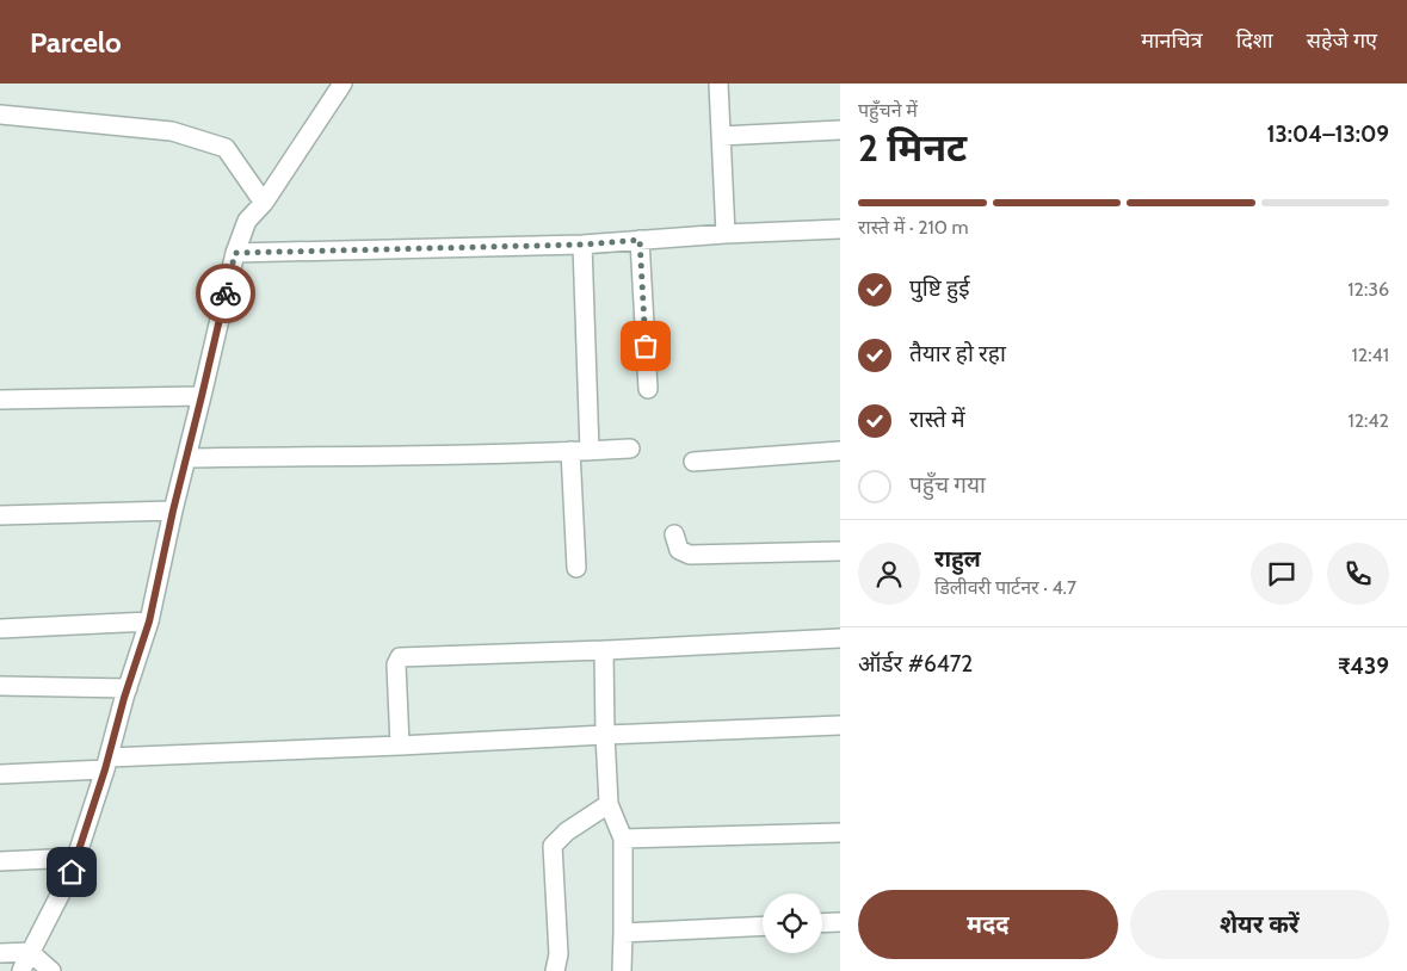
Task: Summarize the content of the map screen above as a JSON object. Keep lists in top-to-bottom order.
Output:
{
  "page": {
    "header": "Parcelo",
    "nav": ["मानचित्र", "दिशा", "सहेजे गए"],
    "heading": ["2 मिनट", "पहुँचने में", "13:04–13:09"],
    "panel": [
      "राहुल",
      "डिलीवरी पार्टनर · 4.7",
      "ऑर्डर #6472",
      "₹439"
    ],
    "bar": "रास्ते में · 210 m",
    "list": [
      ["पुष्टि हुई", "12:36"],
      ["तैयार हो रहा", "12:41"],
      ["रास्ते में", "12:42"],
      "पहुँच गया"
    ],
    "buttons": ["मदद", "शेयर करें"]
  }
}
